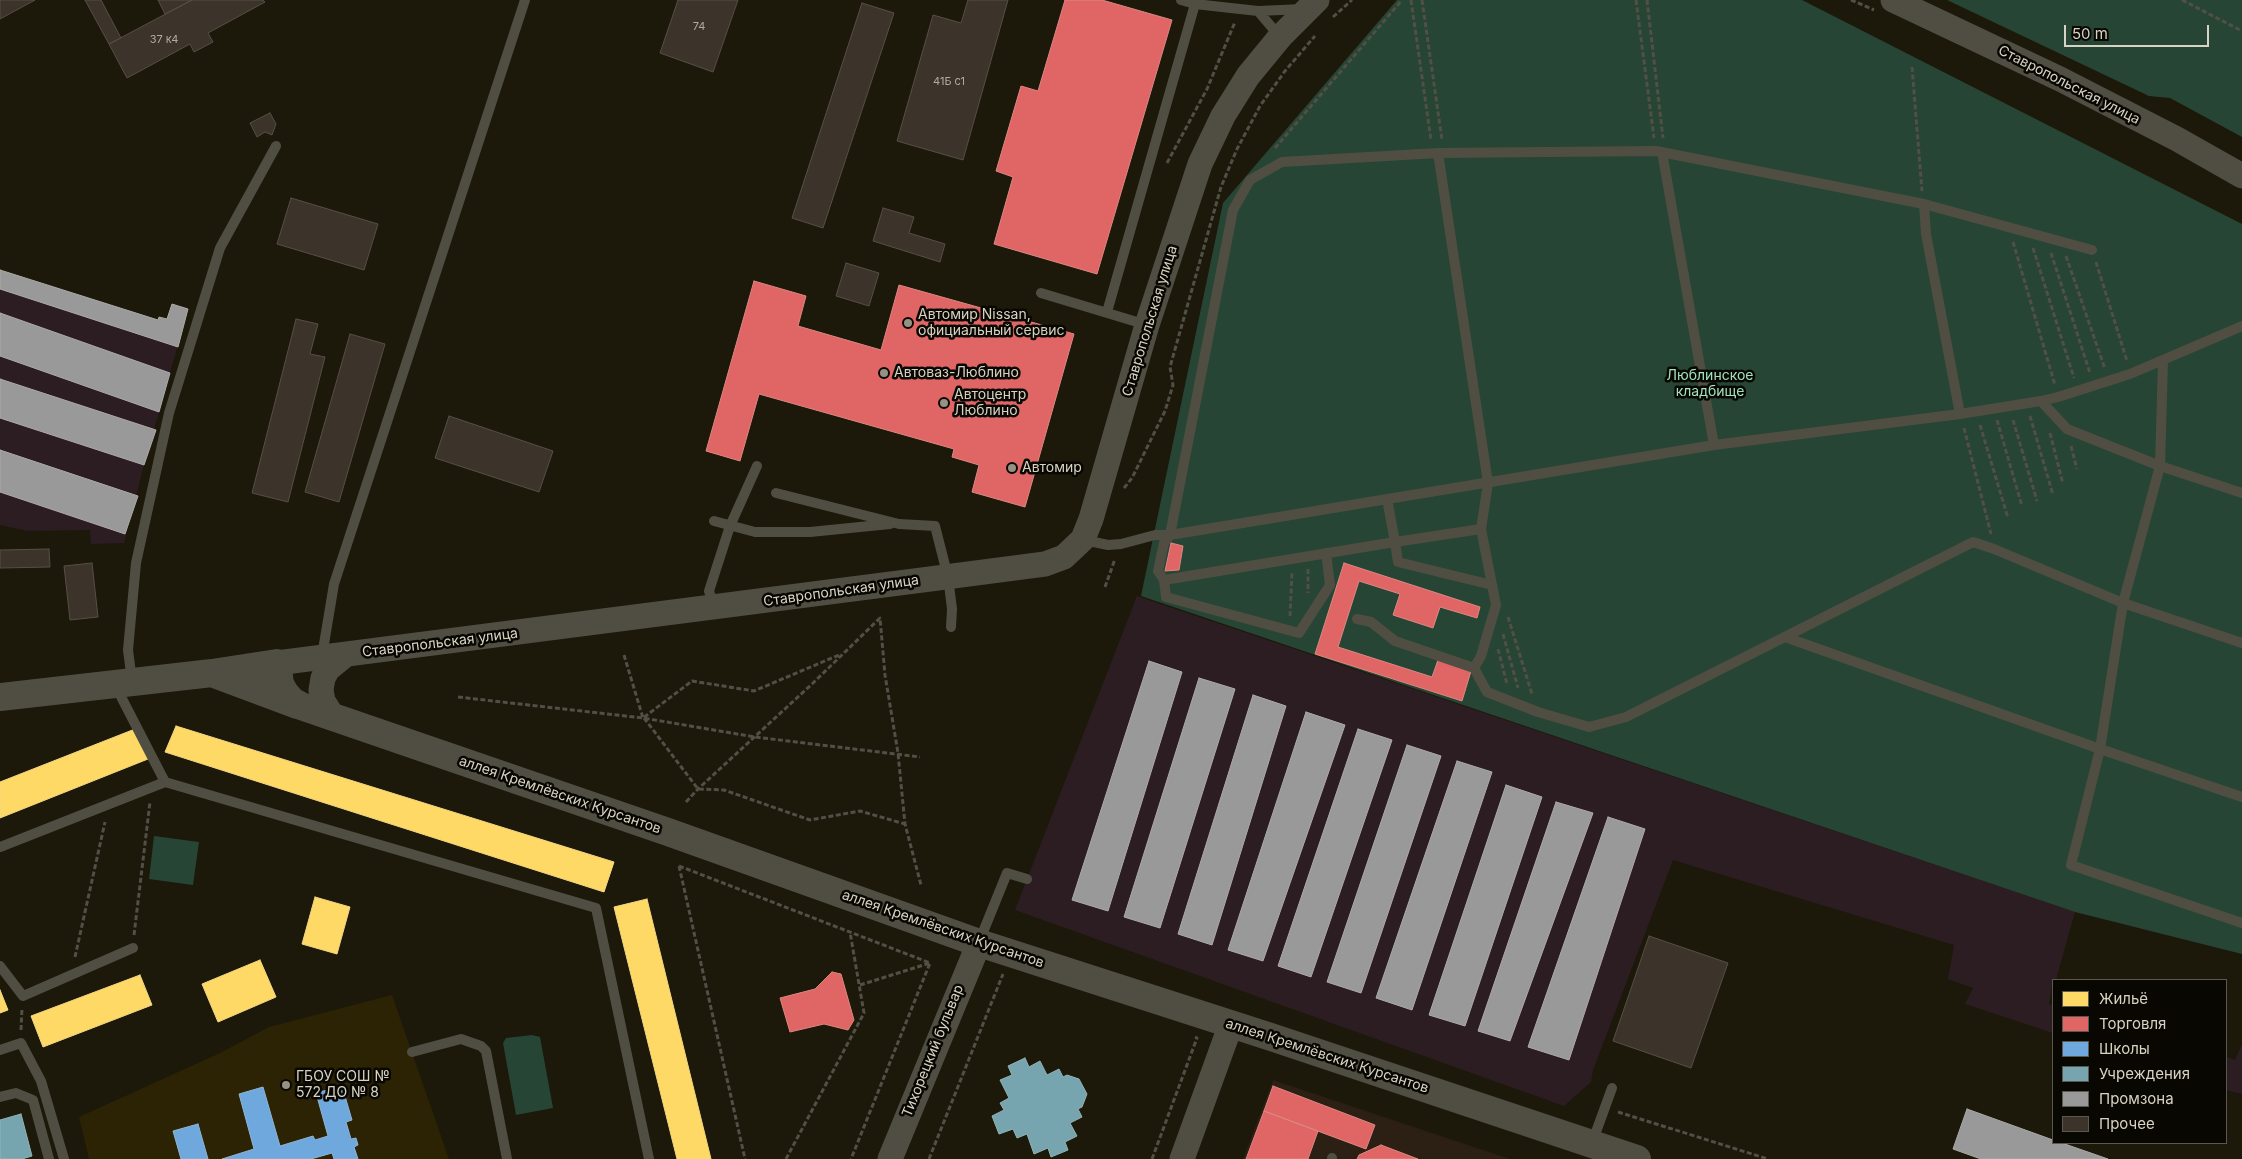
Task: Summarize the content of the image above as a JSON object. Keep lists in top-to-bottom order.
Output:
{
  "streets": {
    "main road": ["Ставропольская улица", "аллея Кремлёвских Курсантов"],
    "street": ["Тихорецкий бульвар"]
  },
  "crossings": [
    ["Ставропольская улица", "аллея Кремлёвских Курсантов"],
    ["аллея Кремлёвских Курсантов", "Тихорецкий бульвар"]
  ],
  "parks": ["Люблинское кладбище"],
  "places": [
    "Автомир Nissan, официальный сервис",
    "Автоваз-Люблино",
    "Автоцентр Люблино",
    "Автомир",
    "ГБОУ СОШ № 572 ДО № 8"
  ],
  "house_numbers": ["74", "37 к4", "41Б с1"],
  "legend": [
    "Жильё",
    "Торговля",
    "Школы",
    "Учреждения",
    "Промзона",
    "Прочее"
  ],
  "scale_bar": "50 m"
}
